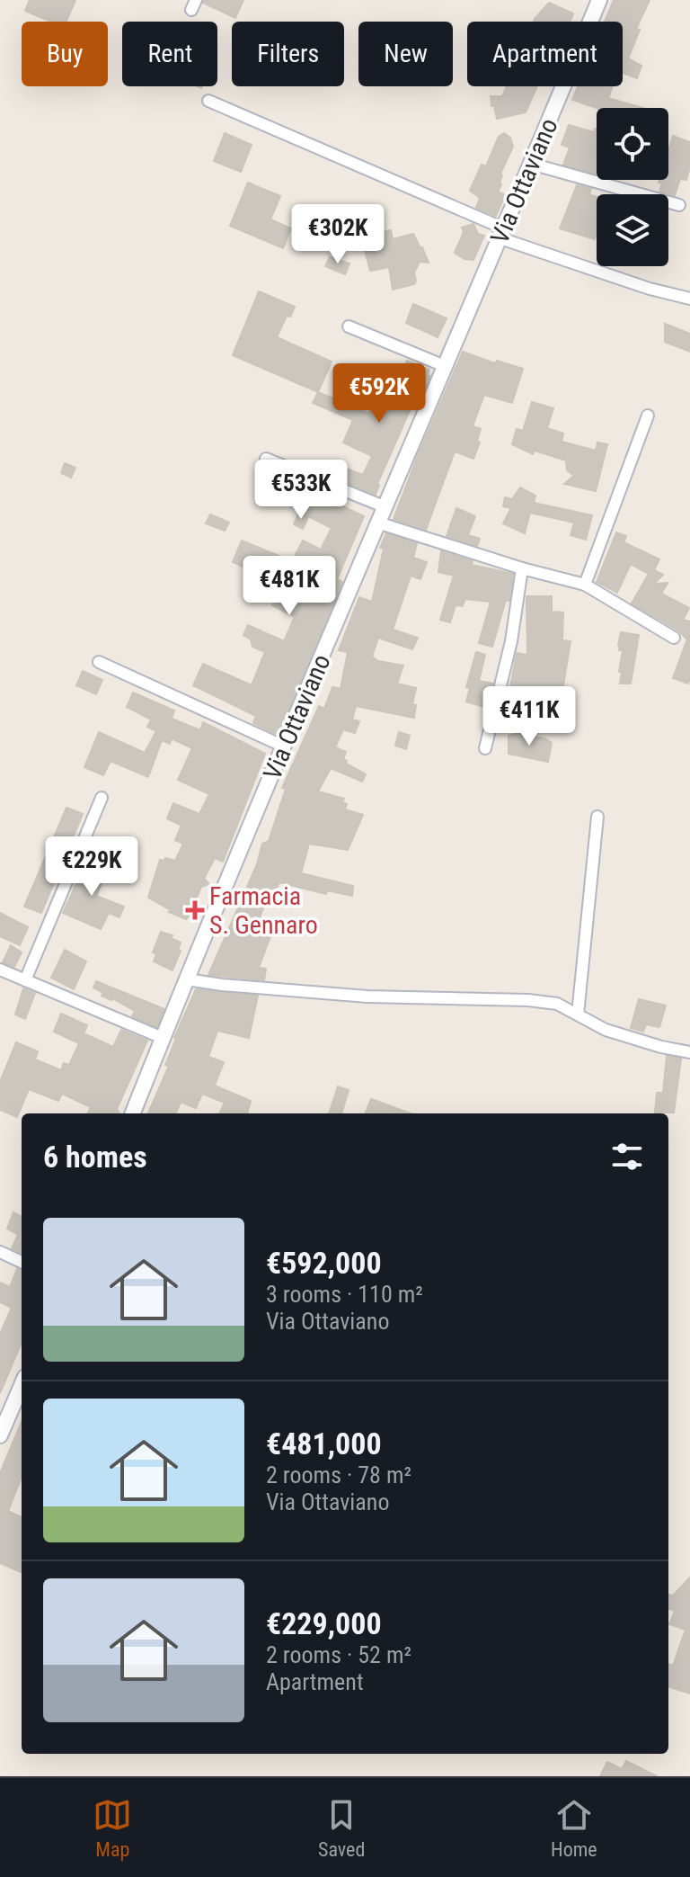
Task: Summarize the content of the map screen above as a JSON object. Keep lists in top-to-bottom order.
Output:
{
  "streets": {
    "main road": ["Via Ottaviano"]
  },
  "places": {
    "health": ["Farmacia S. Gennaro"]
  },
  "page": {
    "chip": [
      "Buy",
      "Rent",
      "Filters",
      "New",
      "Apartment"
    ],
    "price": [
      "€302K",
      "€592K",
      "€533K",
      "€481K",
      "€411K",
      "€229K"
    ],
    "heading": "6 homes",
    "list": [
      {
        "name": "€592,000",
        "note": "3 rooms · 110 m² · Via Ottaviano"
      },
      {
        "name": "€481,000",
        "note": "2 rooms · 78 m² · Via Ottaviano"
      },
      {
        "name": "€229,000",
        "note": "2 rooms · 52 m² · Apartment"
      }
    ],
    "tabs": ["Map", "Saved", "Home"]
  }
}
